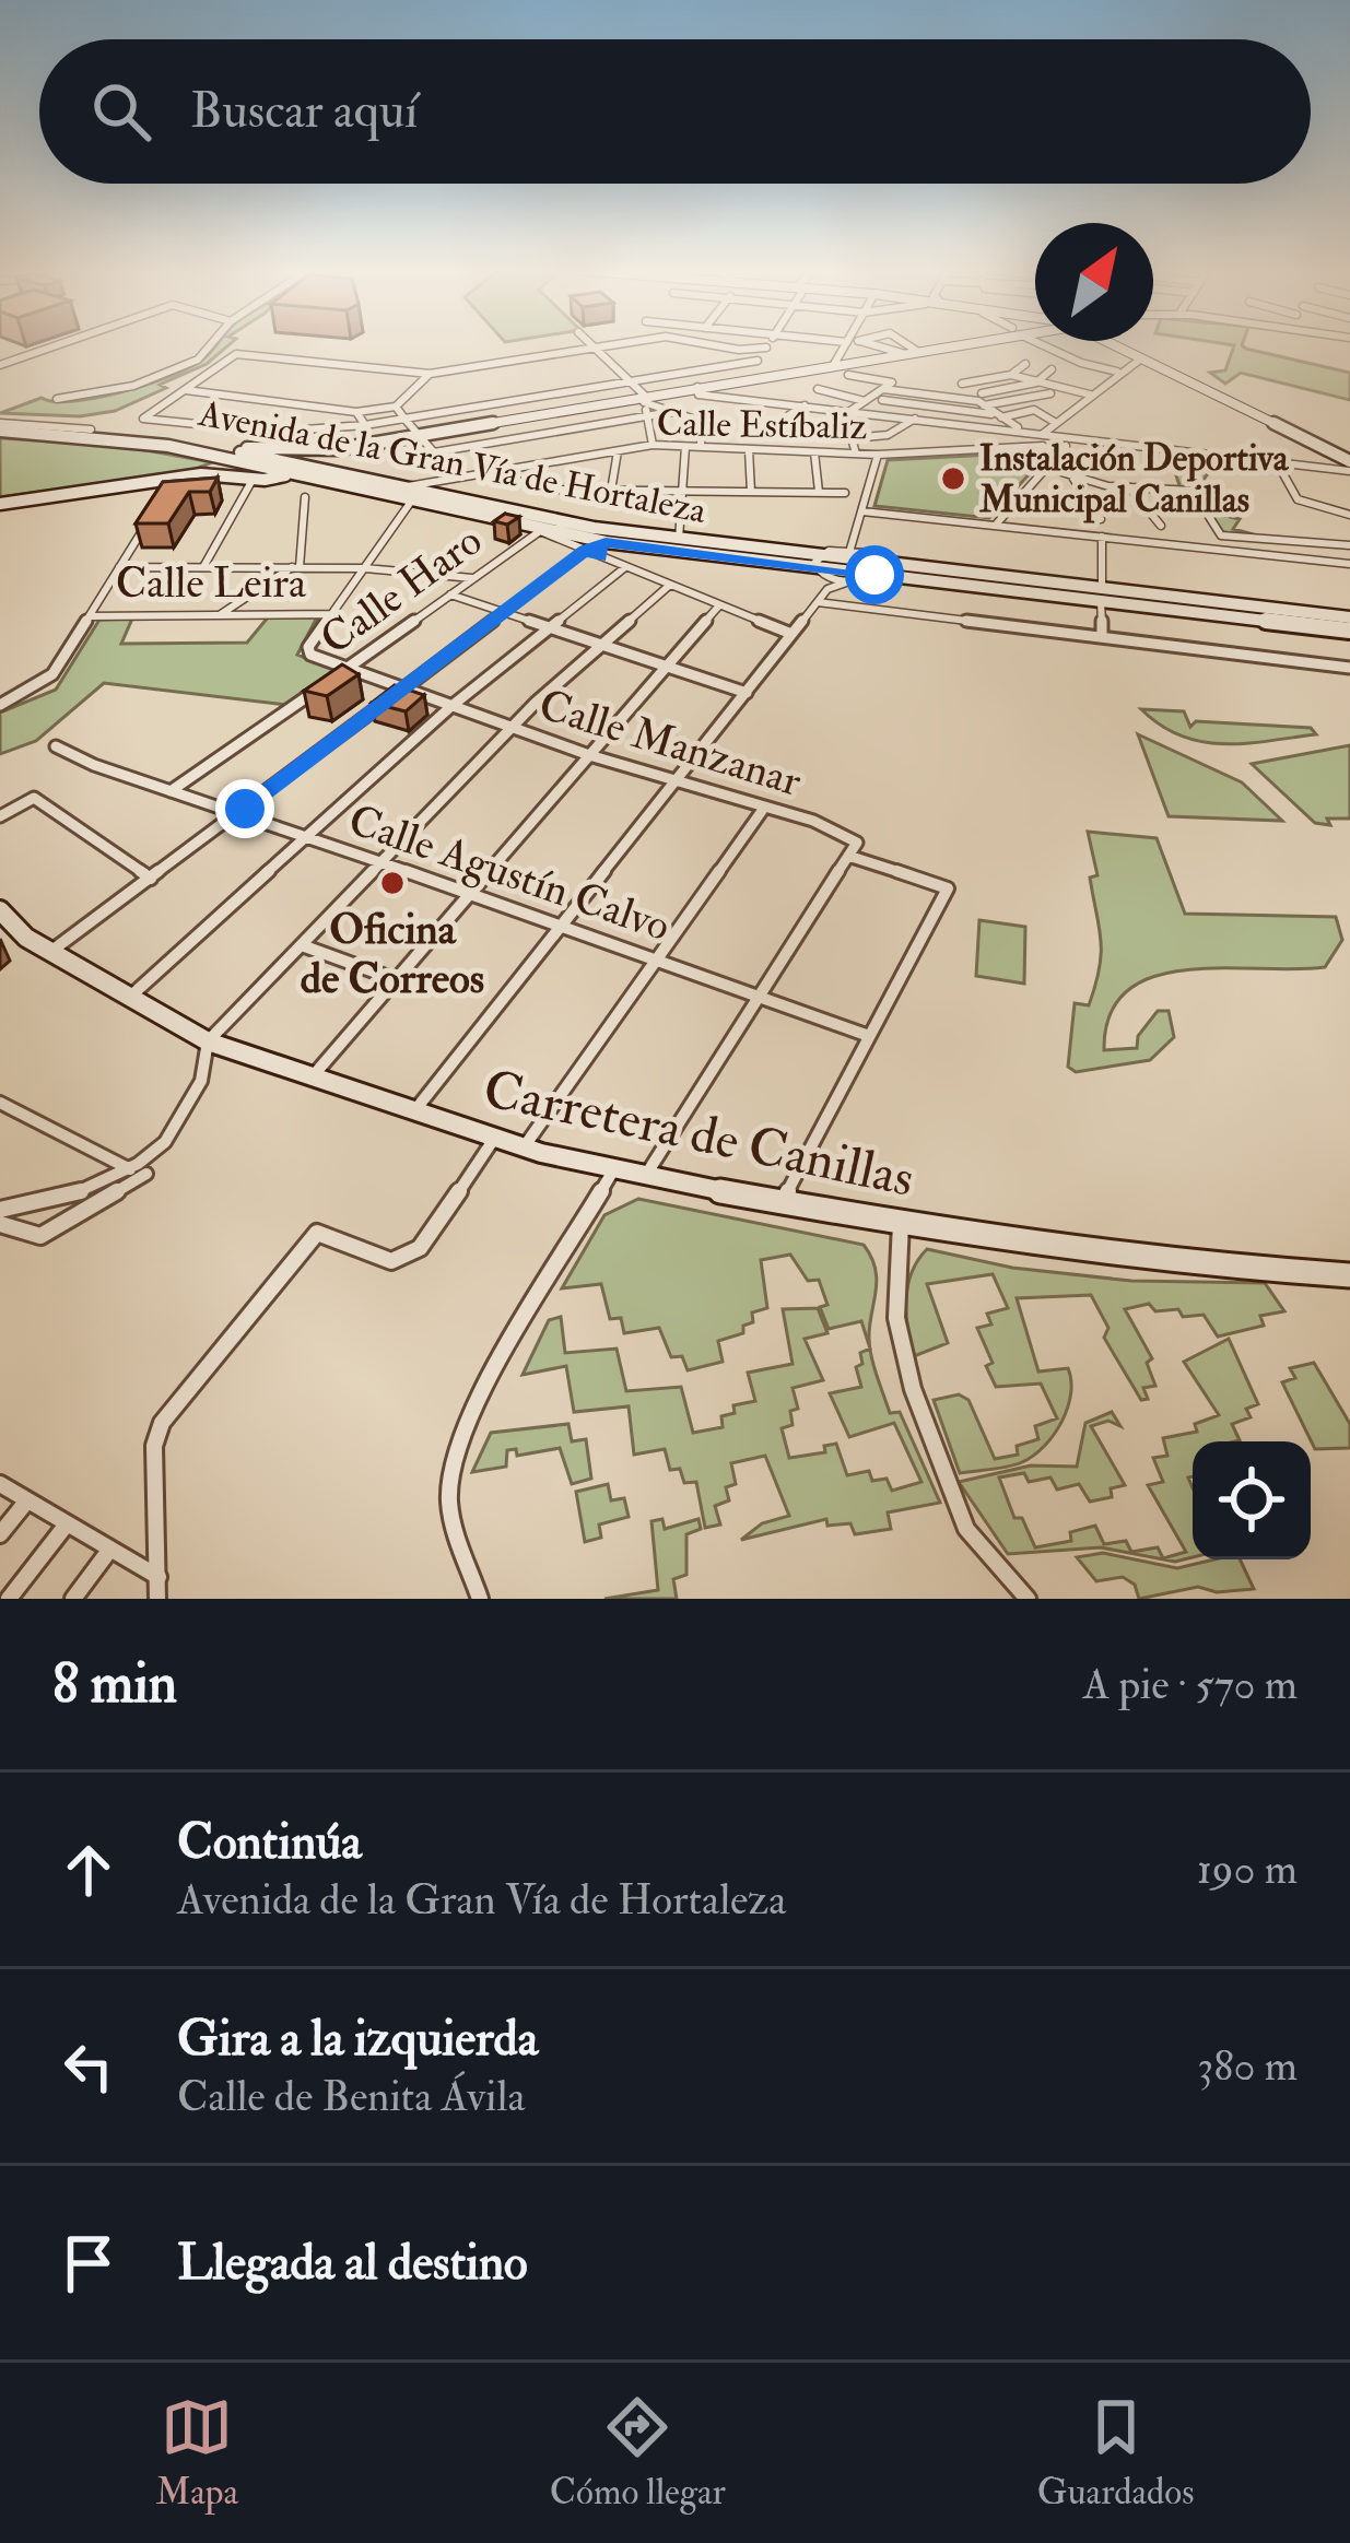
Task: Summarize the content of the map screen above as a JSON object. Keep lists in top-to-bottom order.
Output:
{
  "streets": {
    "street": [
      "Calle Estíbaliz",
      "Avenida de la Gran Vía de Hortaleza",
      "Calle Leira",
      "Calle Haro",
      "Calle Manzanar",
      "Calle Agustín Calvo",
      "Carretera de Canillas"
    ]
  },
  "crossings": [
    ["Calle Estíbaliz", "Avenida de la Gran Vía de Hortaleza"],
    ["Avenida de la Gran Vía de Hortaleza", "Calle Leira"],
    ["Avenida de la Gran Vía de Hortaleza", "Calle Haro"],
    ["Calle Leira", "Calle Haro"],
    ["Calle Leira", "Calle Manzanar"],
    ["Calle Haro", "Calle Manzanar"],
    ["Calle Haro", "Calle Agustín Calvo"],
    ["Calle Manzanar", "Calle Agustín Calvo"]
  ],
  "places": ["Instalación Deportiva Municipal Canillas", "Oficina de Correos"],
  "north": "top right",
  "page": {
    "search": "Buscar aquí",
    "heading": ["8 min", "A pie · 570 m"],
    "list": [
      ["Continúa", "Avenida de la Gran Vía de Hortaleza", "190 m"],
      ["Gira a la izquierda", "Calle de Benita Ávila", "380 m"],
      "Llegada al destino"
    ],
    "nav": ["Mapa", "Cómo llegar", "Guardados"]
  }
}
